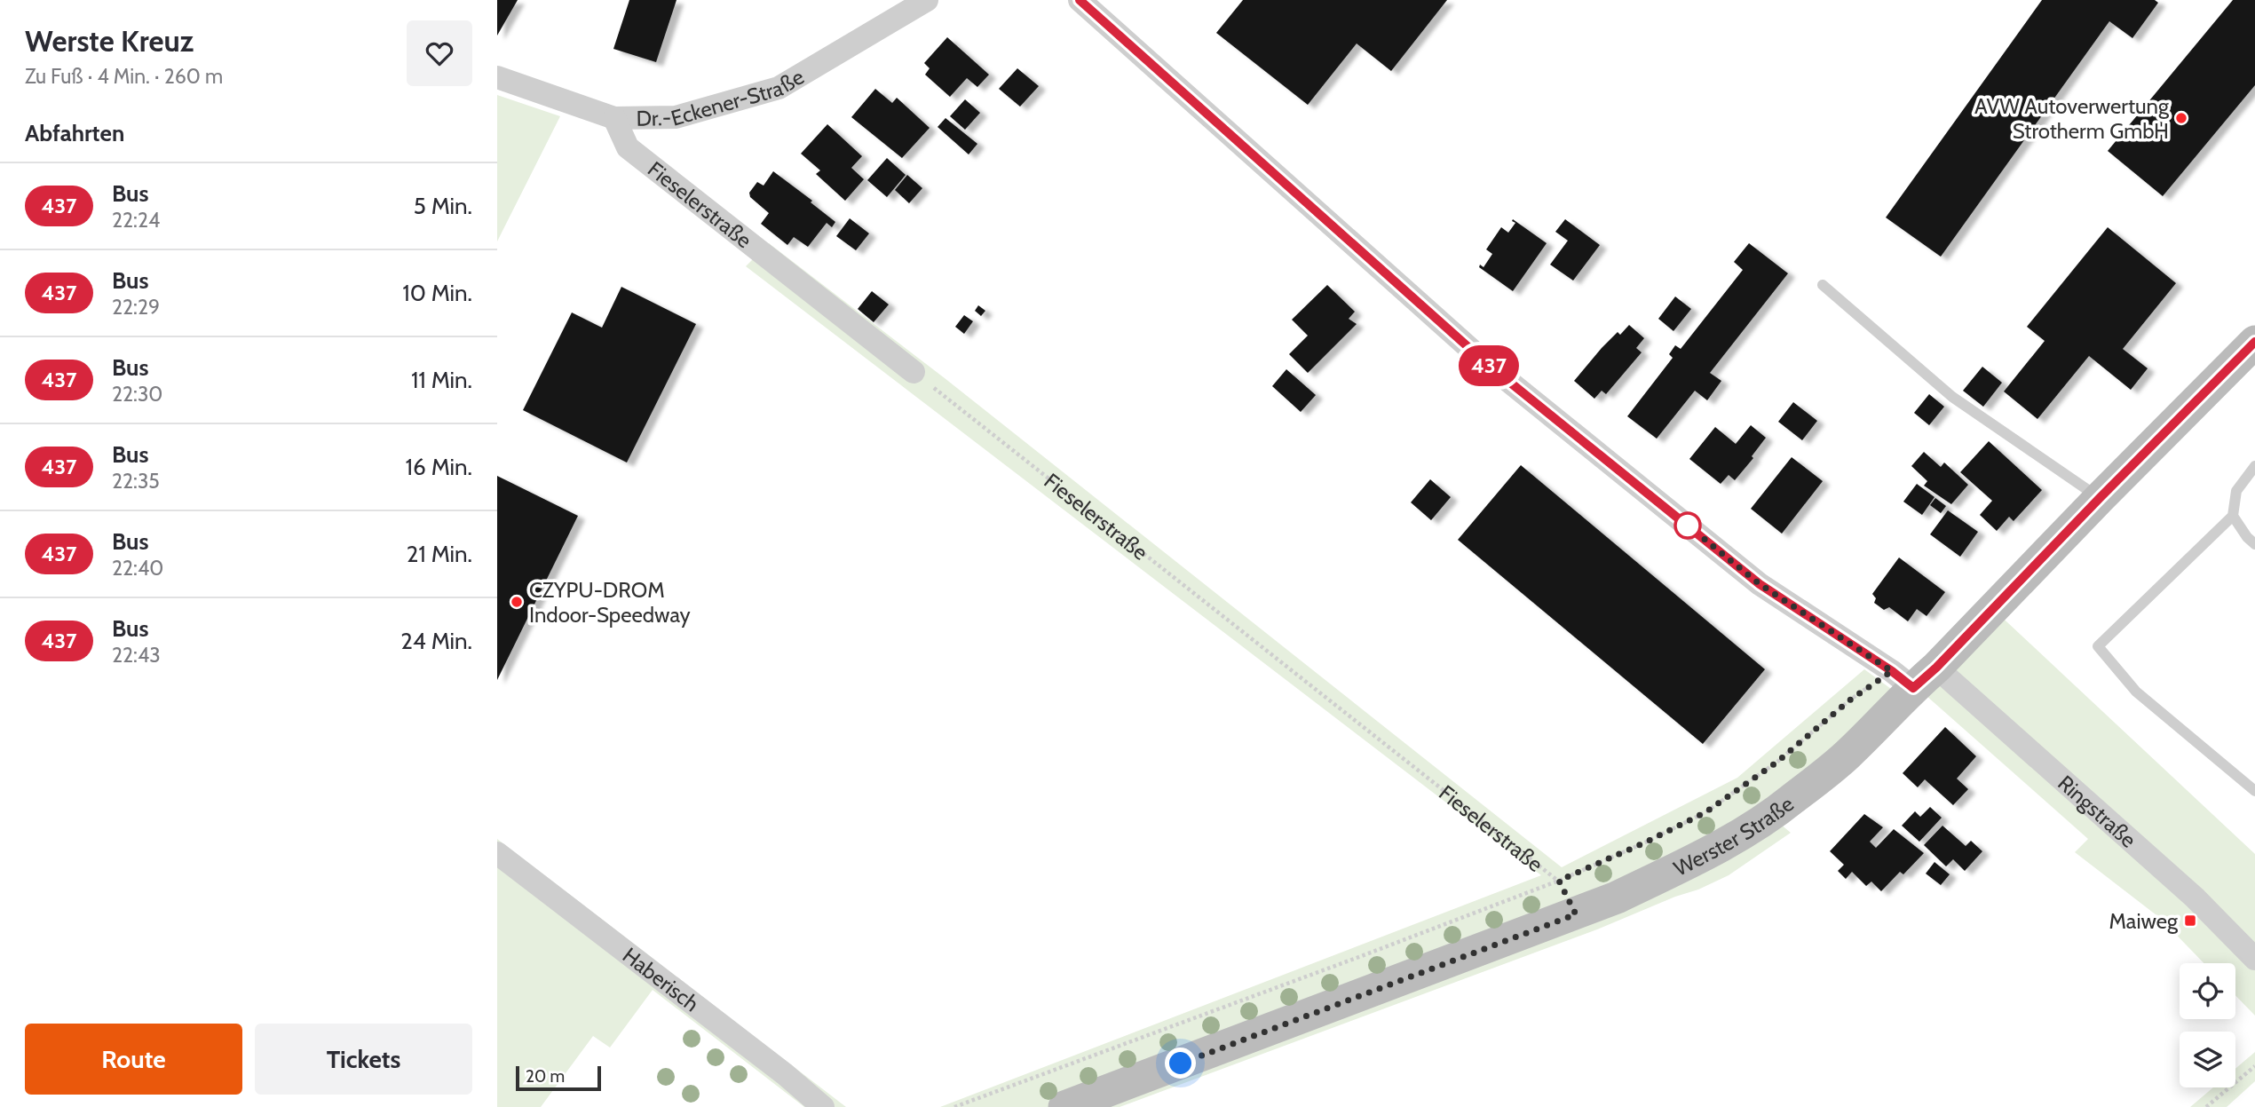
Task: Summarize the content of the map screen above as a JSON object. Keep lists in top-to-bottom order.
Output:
{
  "streets": {
    "main road": ["Werster Straße"],
    "street": [
      "Dr.-Eckener-Straße",
      "Fieselerstraße",
      "Ringstraße",
      "Haberisch"
    ]
  },
  "crossings": [
    ["Dr.-Eckener-Straße", "Fieselerstraße"],
    ["Fieselerstraße", "Werster Straße"],
    ["Ringstraße", "Werster Straße"]
  ],
  "places": {
    "other": ["AVW Autoverwertung Strotherm GmbH", "CZYPU-DROM Indoor-Speedway"],
    "transit": ["Maiweg"]
  },
  "lines": ["bus line 437"],
  "scale_bar": "20 m",
  "page": {
    "heading": [
      ["Werste Kreuz", "Zu Fuß · 4 Min. · 260 m"],
      "Abfahrten"
    ],
    "on_map": "437",
    "list": [
      {
        "mark": "437",
        "name": "Bus",
        "note": "22:24",
        "value": "5 Min."
      },
      {
        "mark": "437",
        "name": "Bus",
        "note": "22:29",
        "value": "10 Min."
      },
      {
        "mark": "437",
        "name": "Bus",
        "note": "22:30",
        "value": "11 Min."
      },
      {
        "mark": "437",
        "name": "Bus",
        "note": "22:35",
        "value": "16 Min."
      },
      {
        "mark": "437",
        "name": "Bus",
        "note": "22:40",
        "value": "21 Min."
      },
      {
        "mark": "437",
        "name": "Bus",
        "note": "22:43",
        "value": "24 Min."
      }
    ],
    "buttons": ["Route", "Tickets"],
    "scale": "20 m"
  }
}
